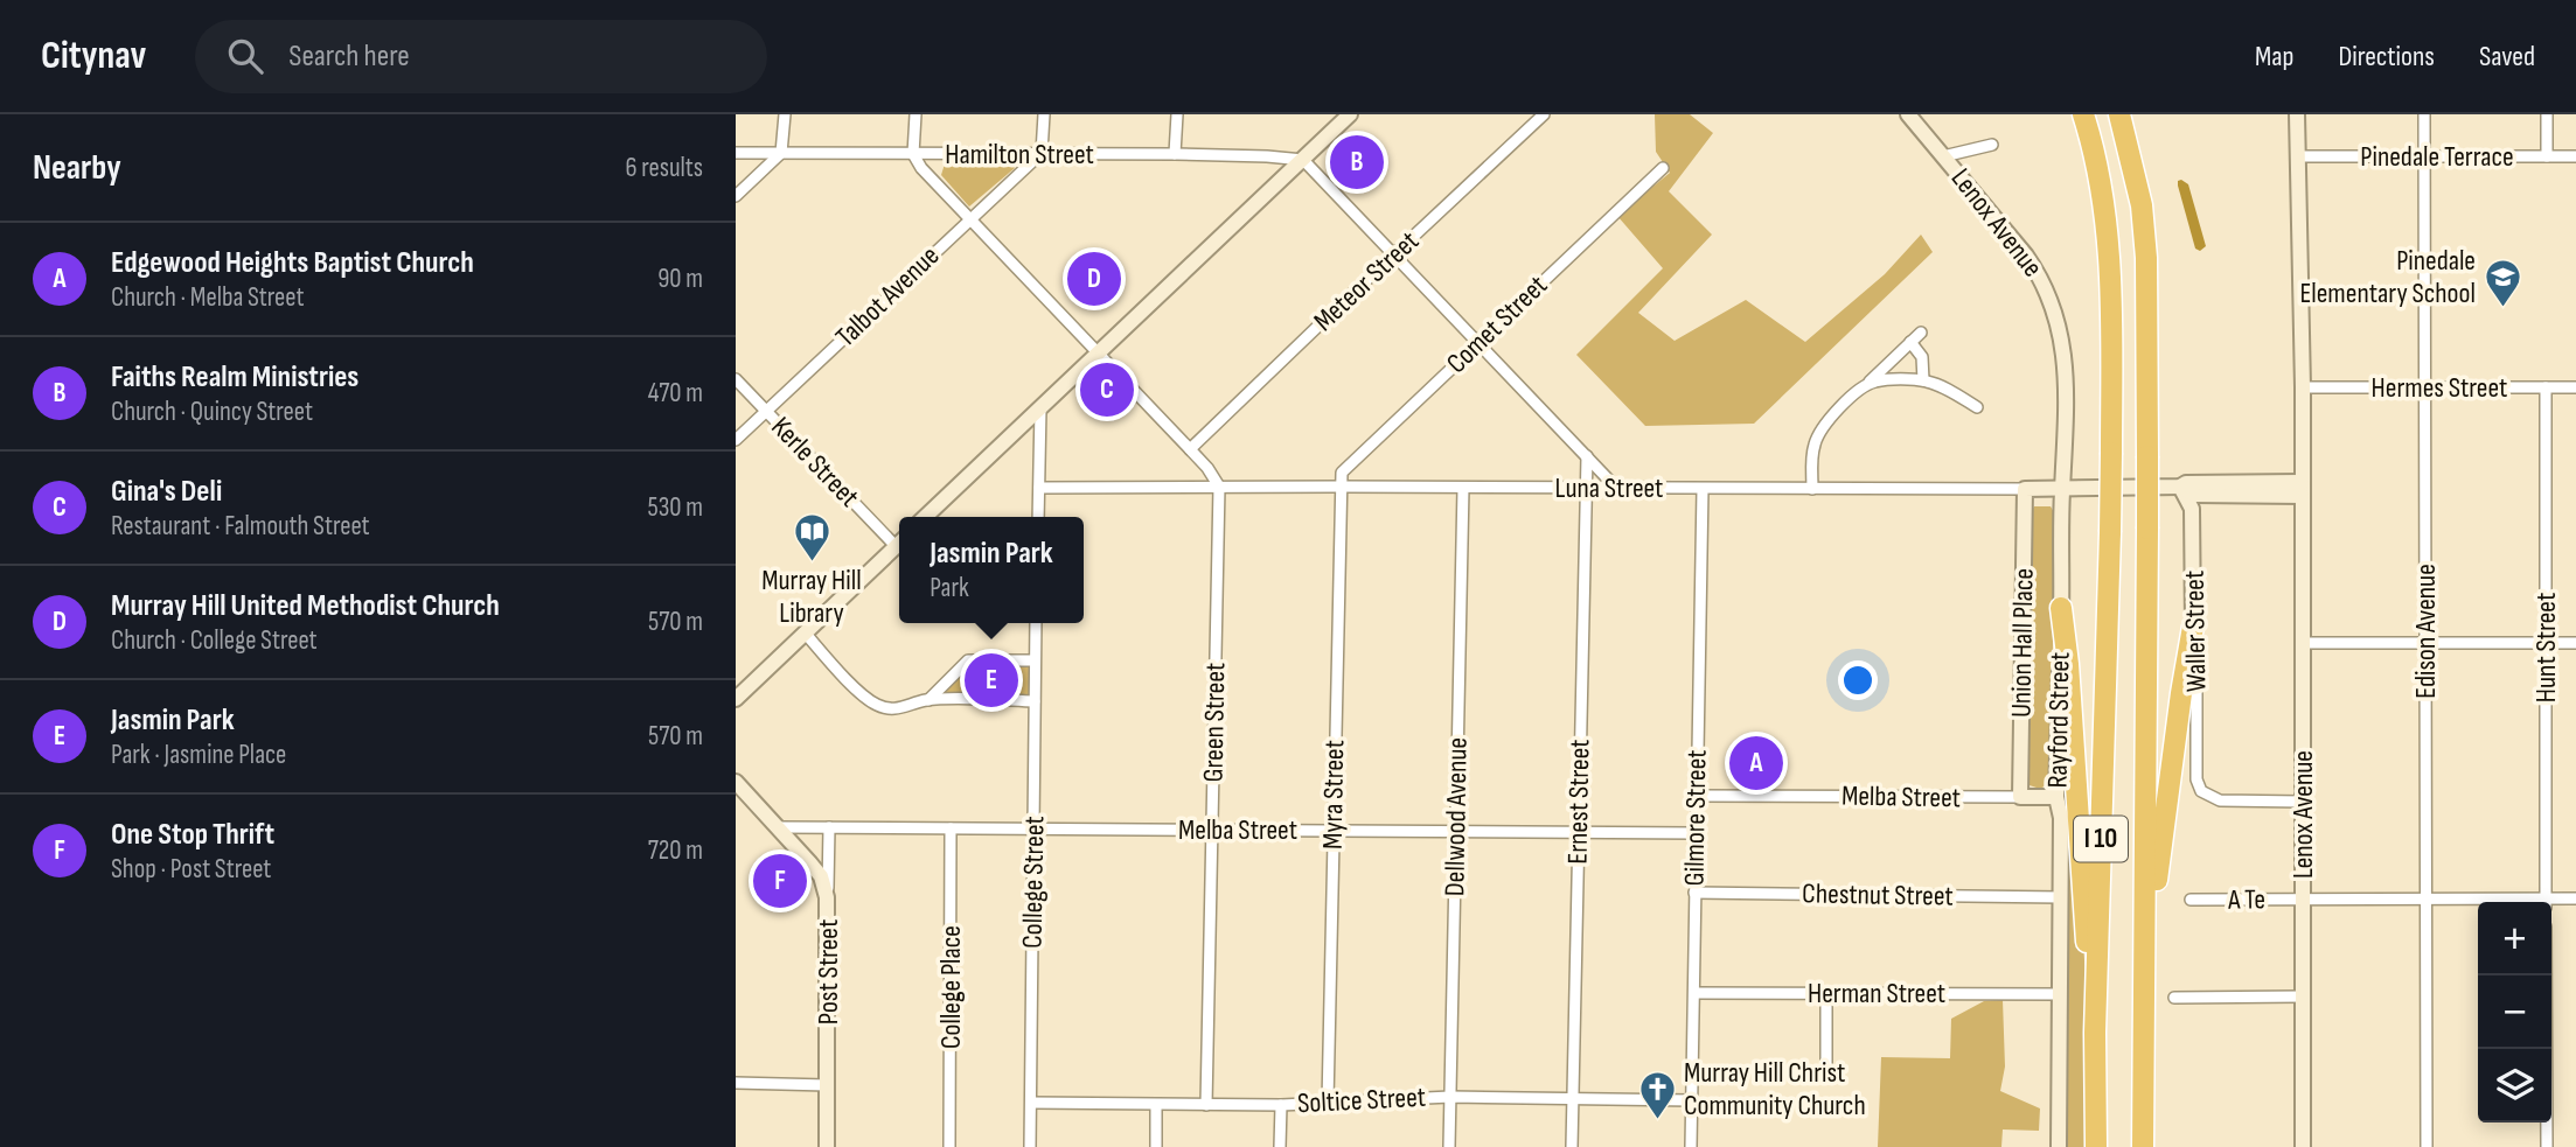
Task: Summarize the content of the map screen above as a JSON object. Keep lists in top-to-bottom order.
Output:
{
  "streets": {
    "highway": ["I 10"],
    "street": [
      "Hamilton Street",
      "Pinedale Terrace",
      "Lenox Avenue",
      "Meteor Street",
      "Talbot Avenue",
      "Comet Street",
      "Hermes Street",
      "Kerle Street",
      "Luna Street",
      "Waller Street",
      "Edison Avenue",
      "Union Hall Place",
      "Hunt Street",
      "Rayford Street",
      "Green Street",
      "Myra Street",
      "Melba Street",
      "Ernest Street",
      "Dellwood Avenue",
      "Gilmore Street",
      "College Street",
      "Chestnut Street",
      "A Te",
      "Post Street",
      "College Place",
      "Herman Street",
      "Soltice Street"
    ]
  },
  "crossings": [
    ["Hamilton Street", "Talbot Avenue"],
    ["Pinedale Terrace", "Lenox Avenue"],
    ["Pinedale Terrace", "Edison Avenue"],
    ["Lenox Avenue", "Hermes Street"],
    ["Lenox Avenue", "Luna Street"],
    ["Lenox Avenue", "Waller Street"],
    ["Lenox Avenue", "Rayford Street"],
    ["Lenox Avenue", "A Te"],
    ["Talbot Avenue", "Kerle Street"],
    ["Comet Street", "Luna Street"],
    ["Comet Street", "Myra Street"],
    ["Hermes Street", "Edison Avenue"],
    ["Hermes Street", "Hunt Street"],
    ["Luna Street", "Waller Street"],
    ["Luna Street", "Union Hall Place"],
    ["Luna Street", "Rayford Street"],
    ["Luna Street", "Green Street"],
    ["Luna Street", "Myra Street"],
    ["Luna Street", "Ernest Street"],
    ["Luna Street", "Dellwood Avenue"],
    ["Luna Street", "Gilmore Street"],
    ["Edison Avenue", "A Te"],
    ["Union Hall Place", "Melba Street"],
    ["Rayford Street", "Melba Street"],
    ["Rayford Street", "Chestnut Street"],
    ["Rayford Street", "Herman Street"],
    ["Green Street", "Melba Street"],
    ["Green Street", "Soltice Street"],
    ["Myra Street", "Melba Street"],
    ["Myra Street", "Soltice Street"],
    ["Melba Street", "Ernest Street"],
    ["Melba Street", "Dellwood Avenue"],
    ["Melba Street", "Gilmore Street"],
    ["Melba Street", "College Street"],
    ["Melba Street", "Post Street"],
    ["Melba Street", "College Place"],
    ["Ernest Street", "Soltice Street"],
    ["Dellwood Avenue", "Soltice Street"],
    ["Gilmore Street", "Chestnut Street"],
    ["Gilmore Street", "Herman Street"],
    ["Gilmore Street", "Soltice Street"],
    ["College Street", "Soltice Street"]
  ],
  "places": {
    "school or university": ["Pinedale Elementary School"],
    "library": ["Murray Hill Library"],
    "church": ["Murray Hill Christ Community Church"]
  },
  "page": {
    "header": "Citynav",
    "search": "Search here",
    "nav": ["Map", "Directions", "Saved"],
    "heading": ["Nearby", "6 results"],
    "pins": [
      "B",
      "D",
      "C",
      "E",
      "A",
      "F"
    ],
    "list": [
      {
        "mark": "A",
        "name": "Edgewood Heights Baptist Church",
        "note": "Church · Melba Street",
        "value": "90 m"
      },
      {
        "mark": "B",
        "name": "Faiths Realm Ministries",
        "note": "Church · Quincy Street",
        "value": "470 m"
      },
      {
        "mark": "C",
        "name": "Gina's Deli",
        "note": "Restaurant · Falmouth Street",
        "value": "530 m"
      },
      {
        "mark": "D",
        "name": "Murray Hill United Methodist Church",
        "note": "Church · College Street",
        "value": "570 m"
      },
      {
        "mark": "E",
        "name": "Jasmin Park",
        "note": "Park · Jasmine Place",
        "value": "570 m"
      },
      {
        "mark": "F",
        "name": "One Stop Thrift",
        "note": "Shop · Post Street",
        "value": "720 m"
      }
    ],
    "popup": ["Jasmin Park", "Park"],
    "map_buttons": ["+", "−"]
  }
}
